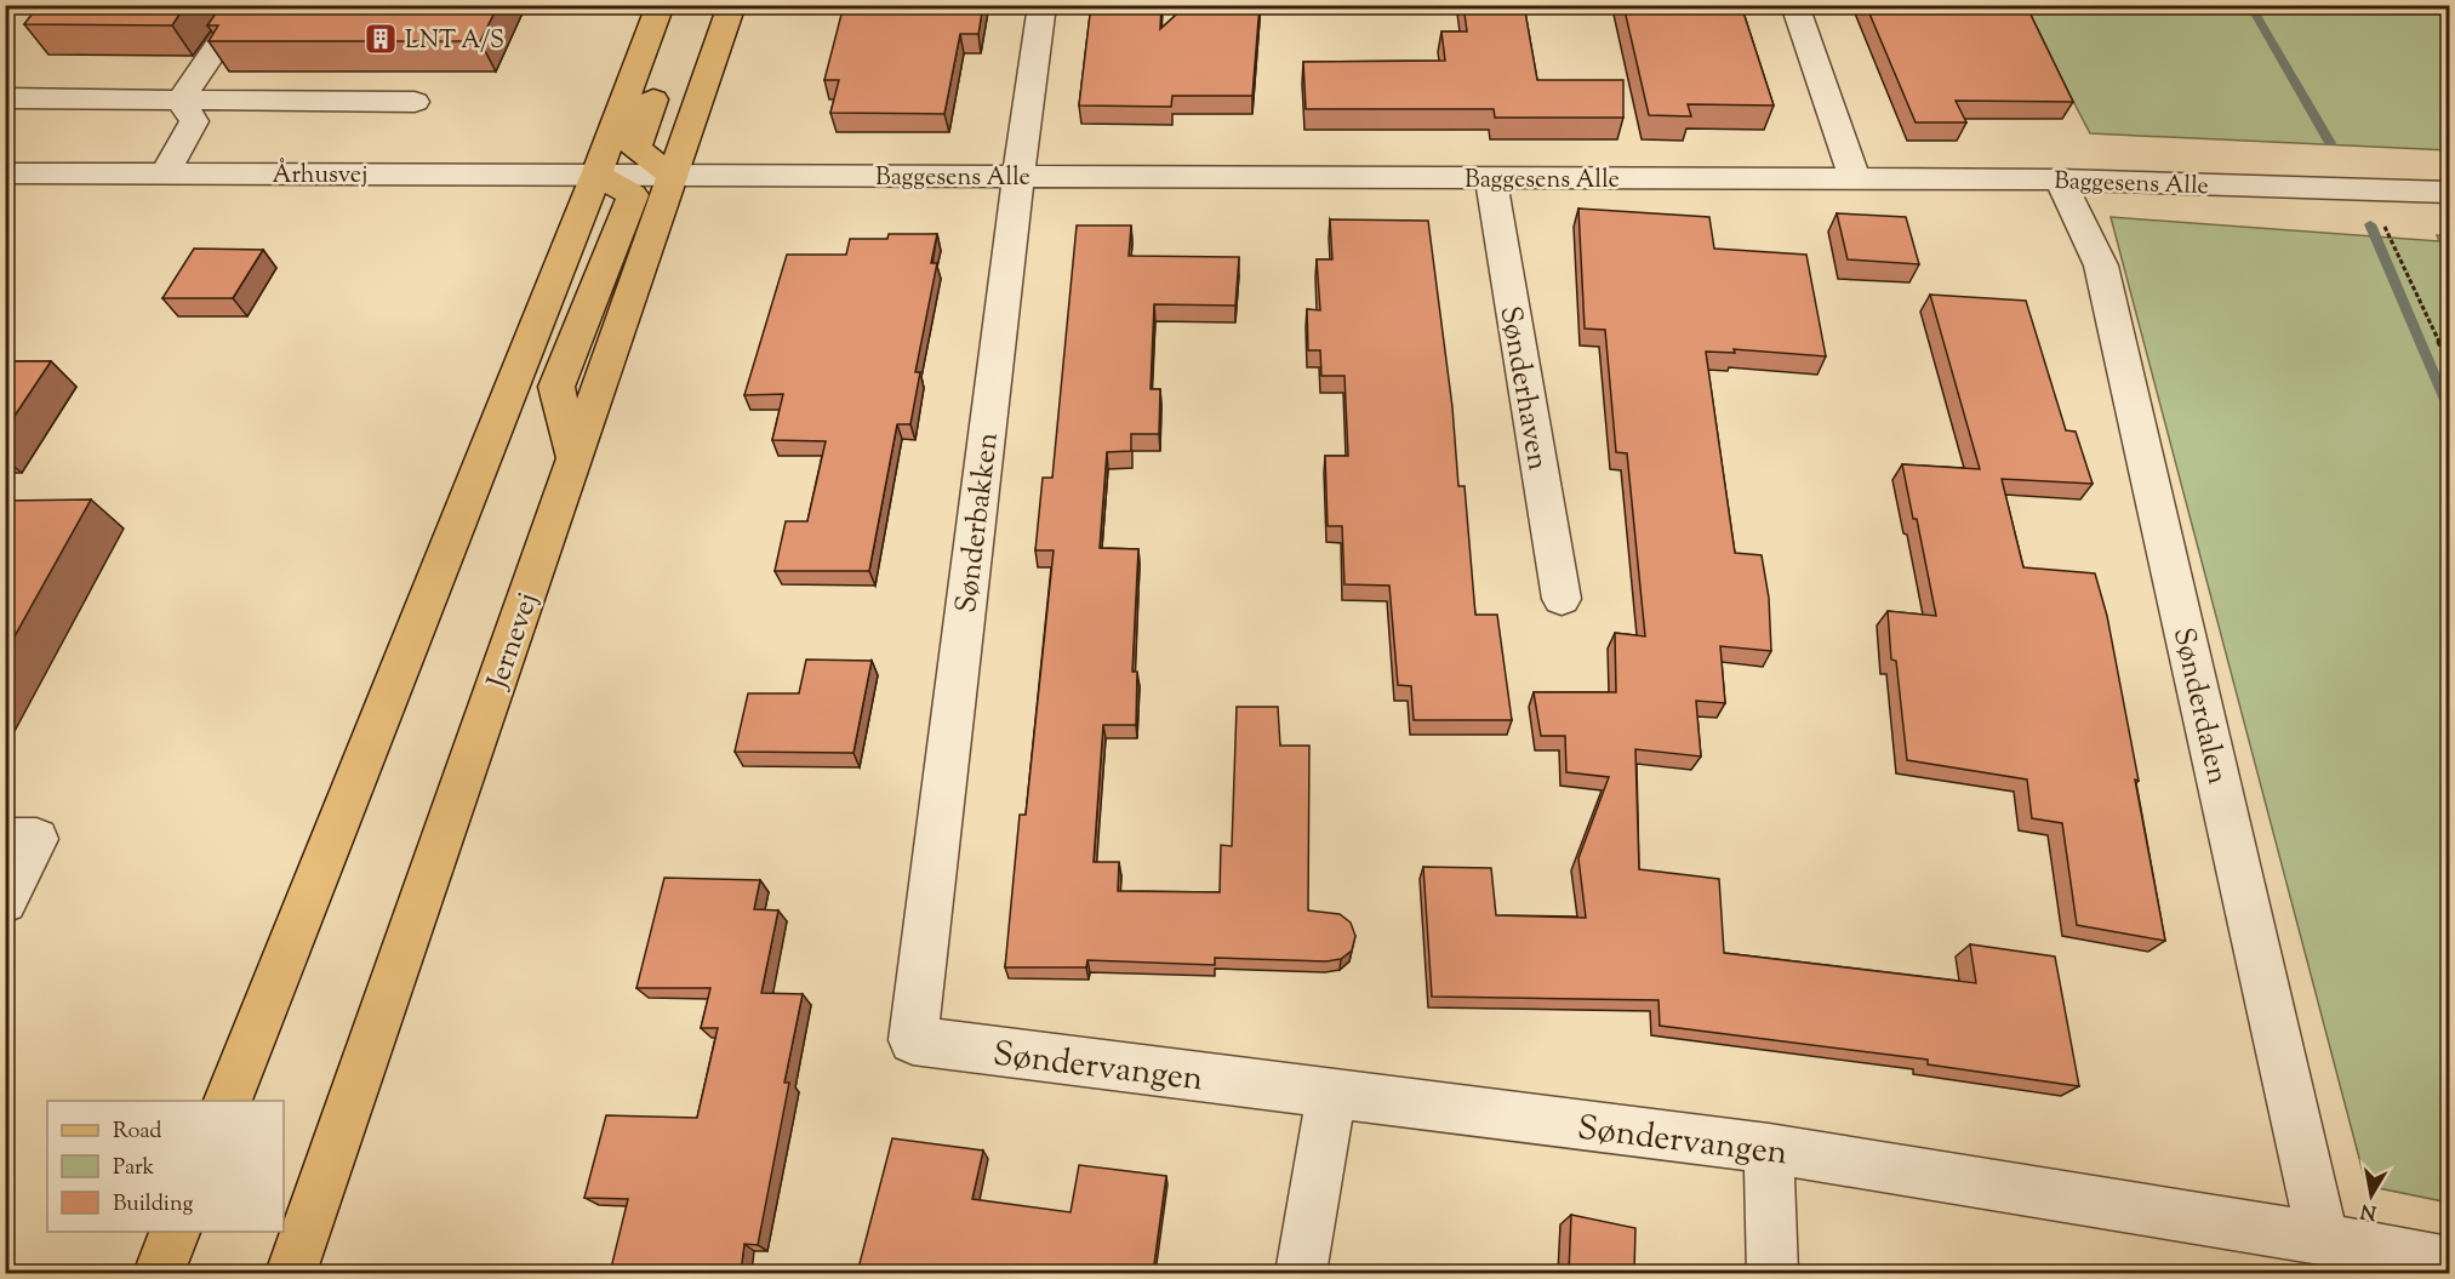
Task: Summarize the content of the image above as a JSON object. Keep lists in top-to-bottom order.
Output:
{
  "streets": {
    "main road": ["Jernevej"],
    "street": [
      "Århusvej",
      "Baggesens Alle",
      "Sønderhaven",
      "Sønderbakken",
      "Sønderdalen",
      "Søndervangen"
    ]
  },
  "crossings": [
    ["Århusvej", "Baggesens Alle"],
    ["Århusvej", "Jernevej"],
    ["Baggesens Alle", "Sønderhaven"],
    ["Baggesens Alle", "Sønderbakken"],
    ["Baggesens Alle", "Jernevej"],
    ["Baggesens Alle", "Sønderdalen"],
    ["Sønderbakken", "Søndervangen"],
    ["Sønderdalen", "Søndervangen"]
  ],
  "places": {
    "building": ["LNT A/S"]
  },
  "legend": ["Road", "Park", "Building"],
  "north": "bottom"
}
